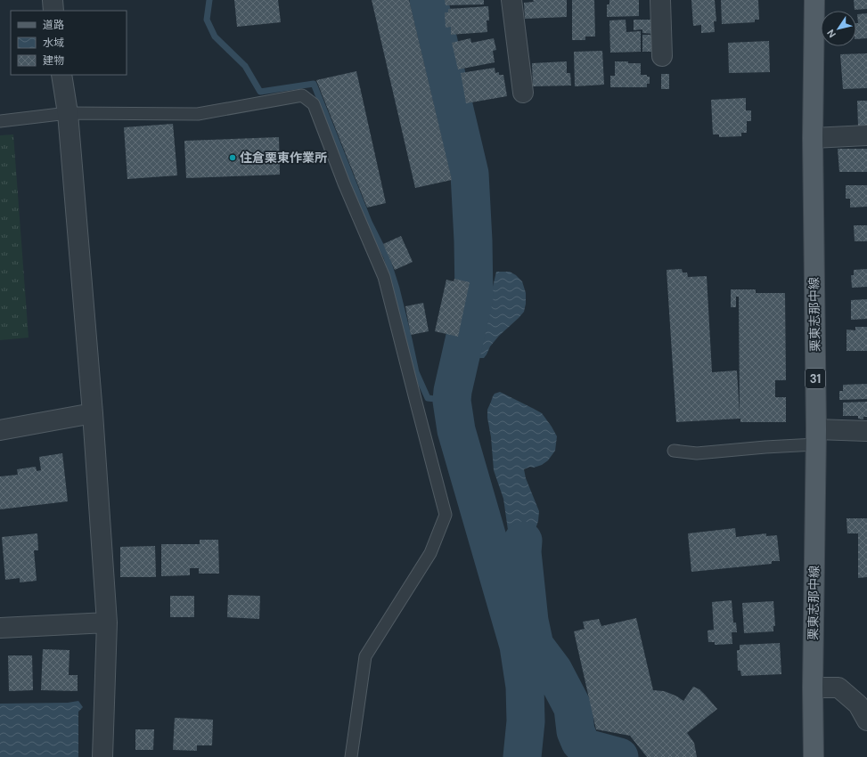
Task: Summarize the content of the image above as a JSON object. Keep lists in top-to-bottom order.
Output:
{
  "streets": {
    "main road": ["栗東志那中線", "31"]
  },
  "places": ["住倉栗東作業所"],
  "legend": ["道路", "水域", "建物"],
  "north": "bottom left"
}
